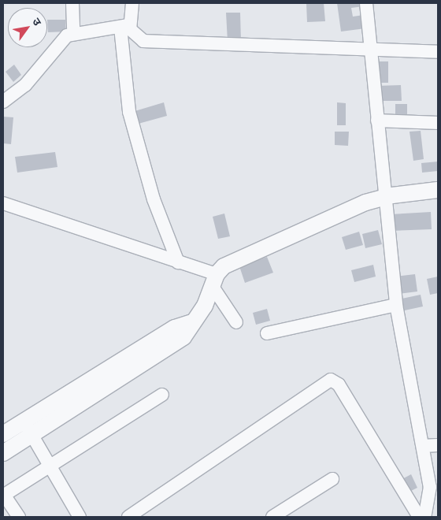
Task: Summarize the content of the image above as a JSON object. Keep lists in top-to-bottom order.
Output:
{
  "north": "top right"
}
